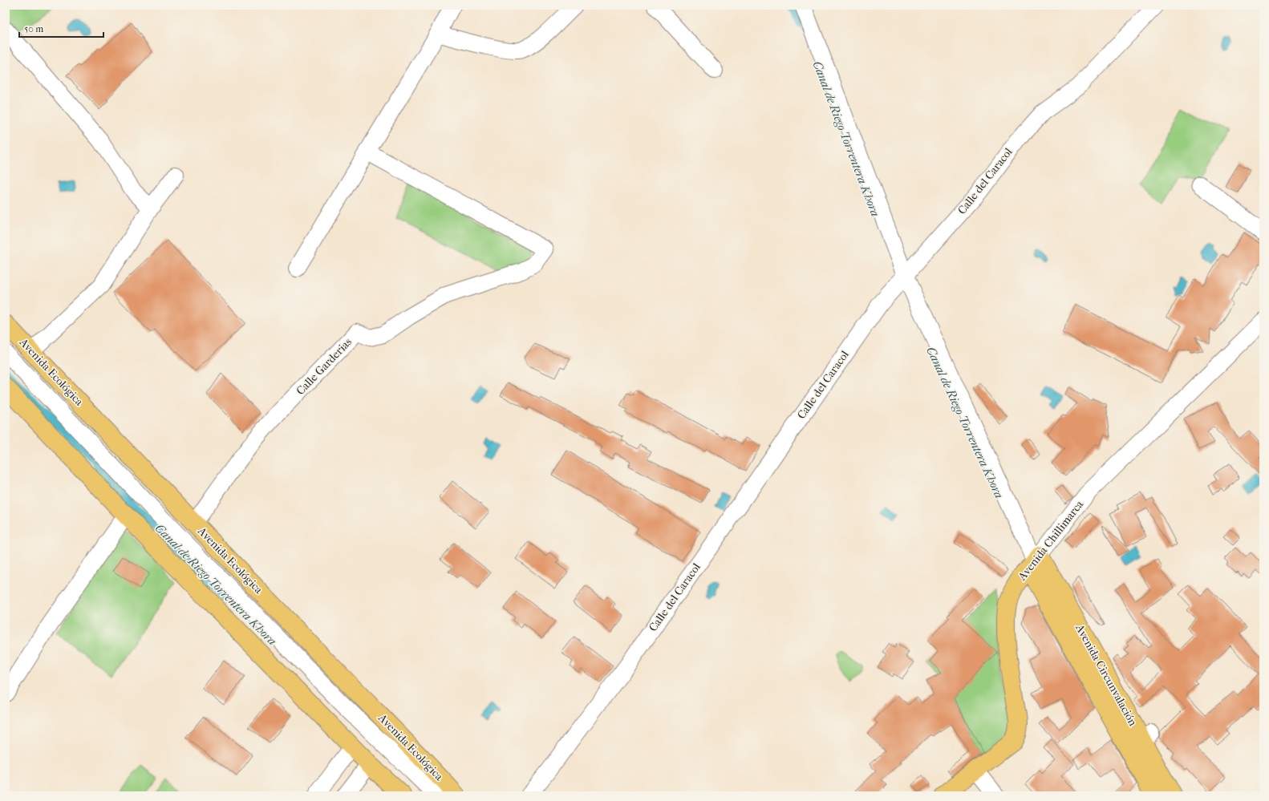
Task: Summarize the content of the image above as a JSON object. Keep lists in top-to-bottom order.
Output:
{
  "streets": {
    "main road": ["Avenida Ecológica", "Avenida Chillimarca", "Avenida Circunvalación"],
    "street": ["Calle del Caracol", "Calle Garderias"]
  },
  "crossings": [
    ["Calle del Caracol", "Avenida Circunvalación"],
    ["Calle Garderias", "Avenida Ecológica"],
    ["Avenida Chillimarca", "Avenida Circunvalación"]
  ],
  "water": ["Canal de Riego Torrentera Khora"],
  "scale_bar": "50 m"
}
